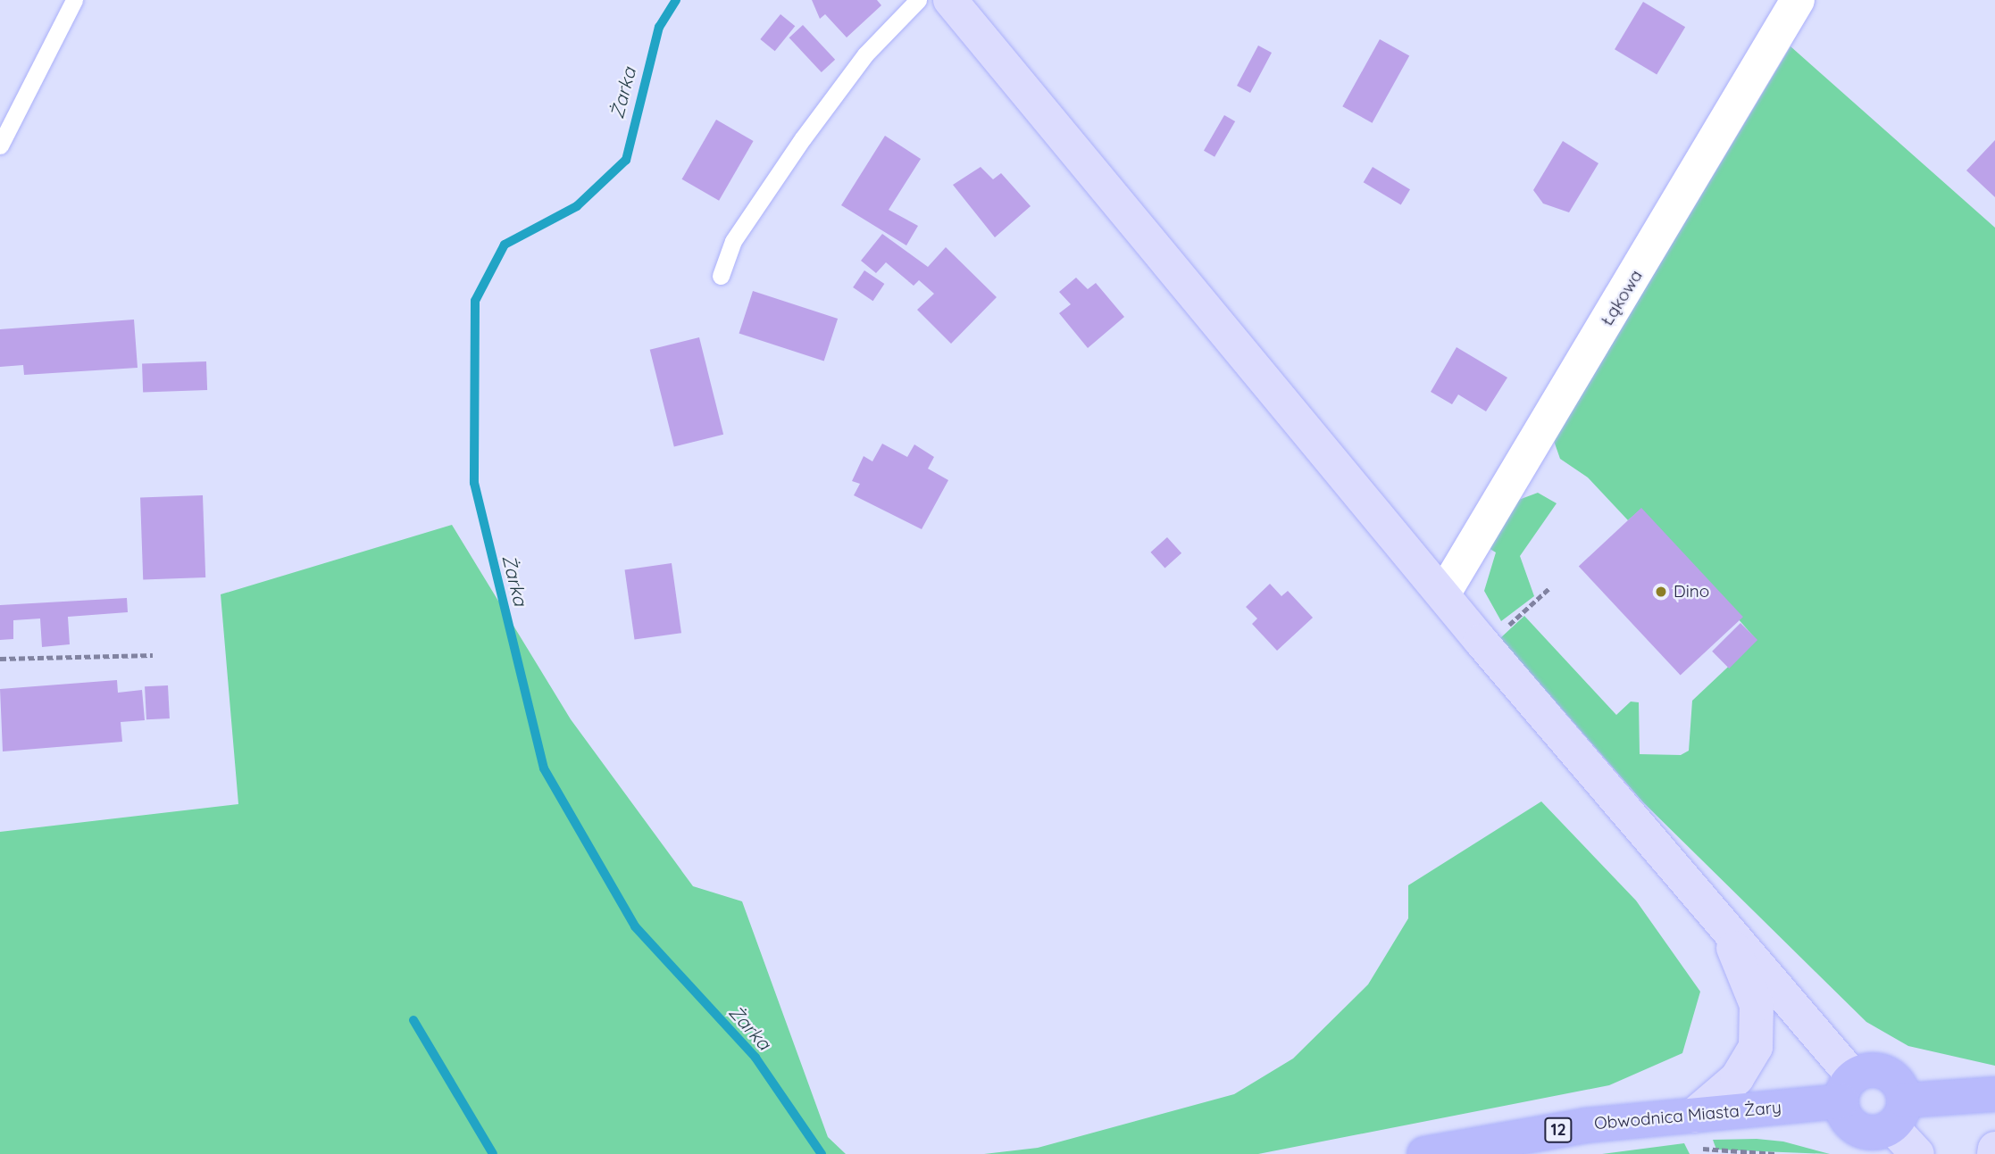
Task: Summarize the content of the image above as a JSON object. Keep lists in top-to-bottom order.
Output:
{
  "streets": {
    "main road": ["Obwodnica Miasta Żary", "12"],
    "street": ["Łąkowa"]
  },
  "crossings": [
    ["Obwodnica Miasta Żary", "12"]
  ],
  "water": ["Żarka"],
  "places": ["Dino"]
}
